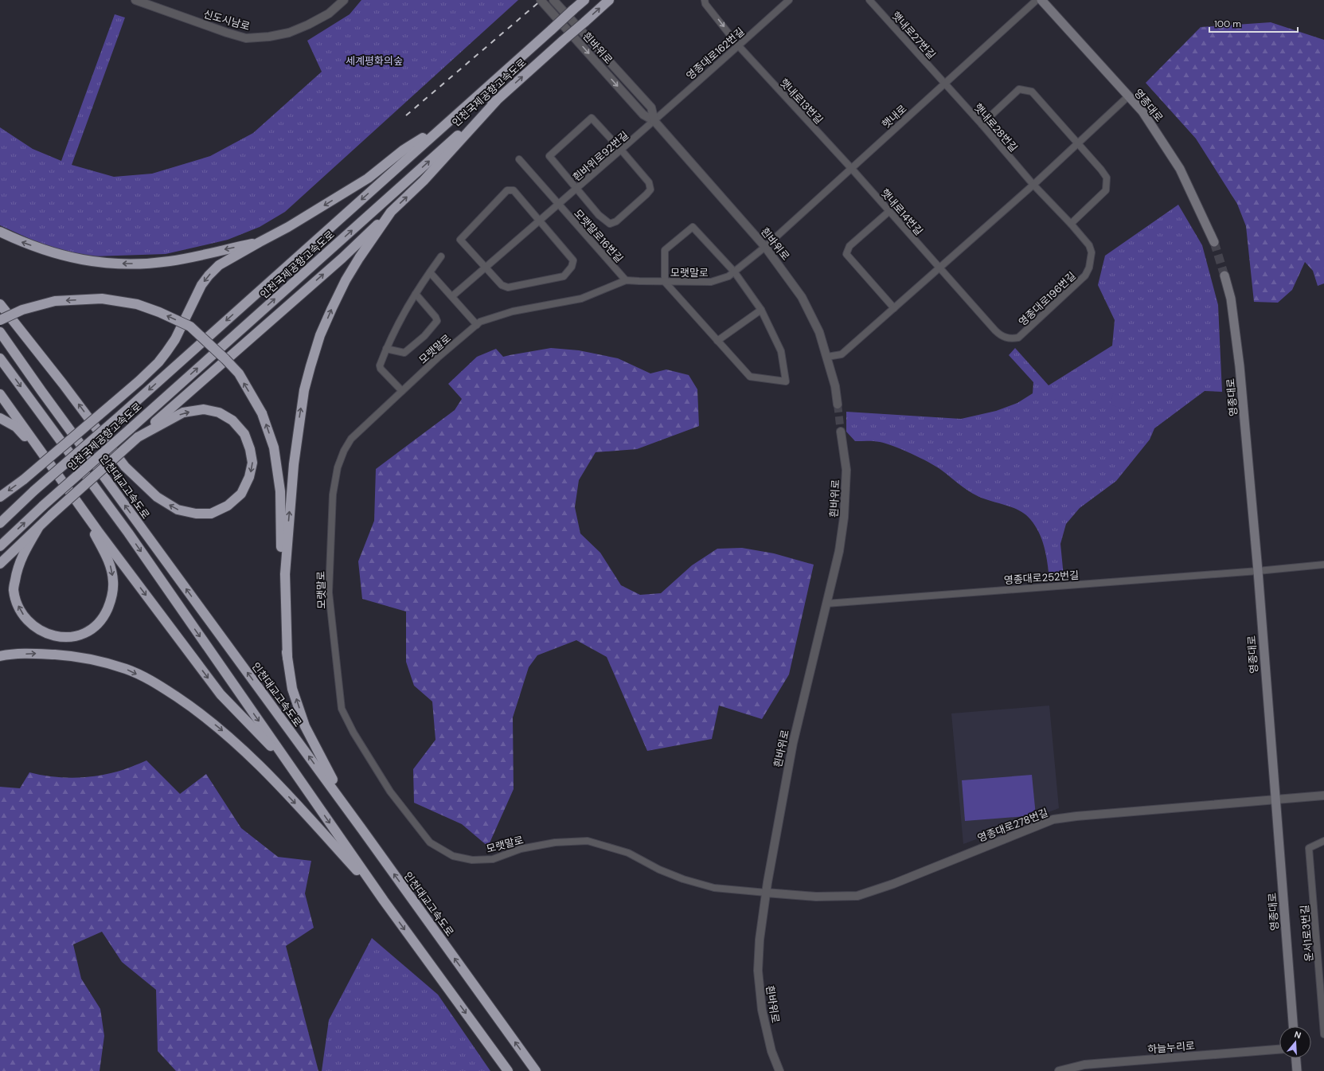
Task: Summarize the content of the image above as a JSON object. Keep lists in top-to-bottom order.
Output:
{
  "streets": {
    "highway": ["인천국제공항고속도로", "인천대교고속도로"],
    "main road": ["영종대로"],
    "street": [
      "신도시남로",
      "햇내로27번길",
      "흰바위로",
      "영종대로162번길",
      "햇내로13번길",
      "햇내로",
      "햇내로28번길",
      "흰바위로92번길",
      "햇내로14번길",
      "모랫말로16번길",
      "모랫말로",
      "영종대로196번길",
      "영종대로252번길",
      "영종대로278번길",
      "운서1로3번길",
      "하늘누리로"
    ]
  },
  "crossings": [
    ["햇내로27번길", "햇내로"],
    ["햇내로27번길", "햇내로28번길"],
    ["흰바위로", "영종대로162번길"],
    ["흰바위로", "햇내로"],
    ["흰바위로", "흰바위로92번길"],
    ["흰바위로", "모랫말로"],
    ["흰바위로", "영종대로252번길"],
    ["흰바위로", "영종대로278번길"],
    ["영종대로162번길", "햇내로13번길"],
    ["영종대로162번길", "흰바위로92번길"],
    ["햇내로13번길", "햇내로"],
    ["햇내로13번길", "햇내로14번길"],
    ["영종대로", "영종대로252번길"],
    ["영종대로", "영종대로278번길"],
    ["햇내로", "햇내로28번길"],
    ["햇내로", "햇내로14번길"],
    ["햇내로", "모랫말로"],
    ["햇내로28번길", "영종대로196번길"],
    ["흰바위로92번길", "모랫말로16번길"],
    ["햇내로14번길", "영종대로196번길"],
    ["모랫말로16번길", "모랫말로"],
    ["모랫말로", "영종대로278번길"]
  ],
  "parks": ["세계평화의숲"],
  "scale_bar": "100 m",
  "north": "top"
}
